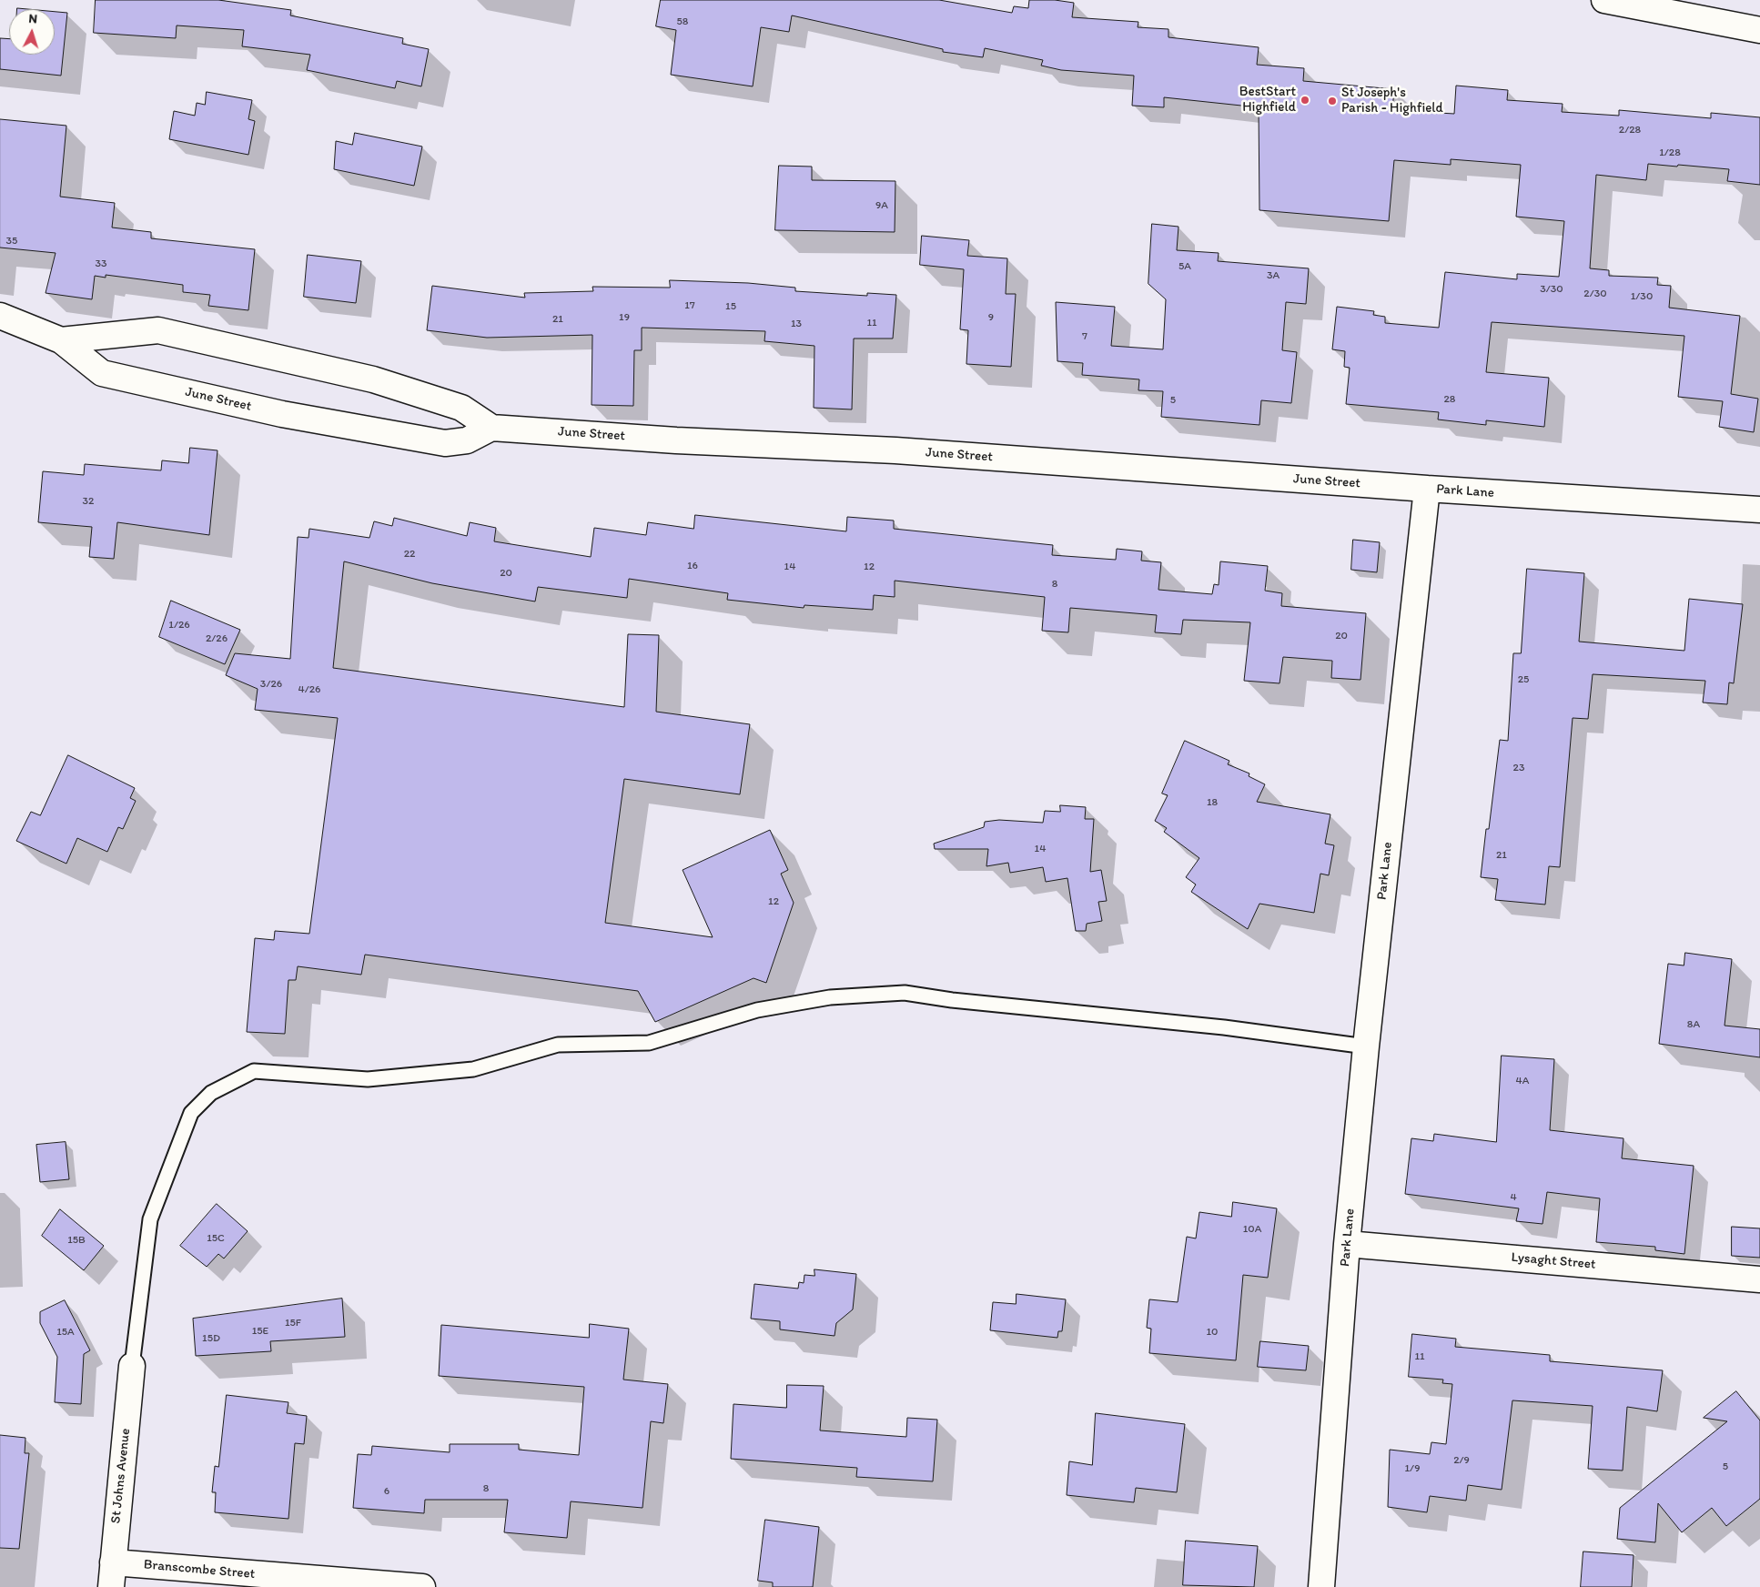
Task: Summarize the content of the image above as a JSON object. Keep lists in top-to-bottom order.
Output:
{
  "streets": {
    "street": [
      "June Street",
      "Park Lane",
      "Lysaght Street",
      "St Johns Avenue",
      "Branscombe Street"
    ]
  },
  "crossings": [
    ["June Street", "Park Lane"],
    ["Park Lane", "Lysaght Street"],
    ["St Johns Avenue", "Branscombe Street"]
  ],
  "places": ["BestStart Highfield", "St Joseph's Parish - Highfield"],
  "house_numbers": [
    "58",
    "2/28",
    "1/28",
    "9A",
    "35",
    "33",
    "5A",
    "3A",
    "3/30",
    "2/30",
    "1/30",
    "17",
    "15",
    "19",
    "9",
    "21",
    "11",
    "13",
    "7",
    "28",
    "5",
    "32",
    "22",
    "16",
    "14",
    "12",
    "20",
    "8",
    "1/26",
    "20",
    "2/26",
    "25",
    "3/26",
    "4/26",
    "23",
    "18",
    "14",
    "21",
    "12",
    "8A",
    "4A",
    "4",
    "10A",
    "15C",
    "15B",
    "15F",
    "15E",
    "15A",
    "10",
    "15D",
    "11",
    "2/9",
    "5",
    "1/9",
    "8",
    "6"
  ],
  "north": "top"
}
